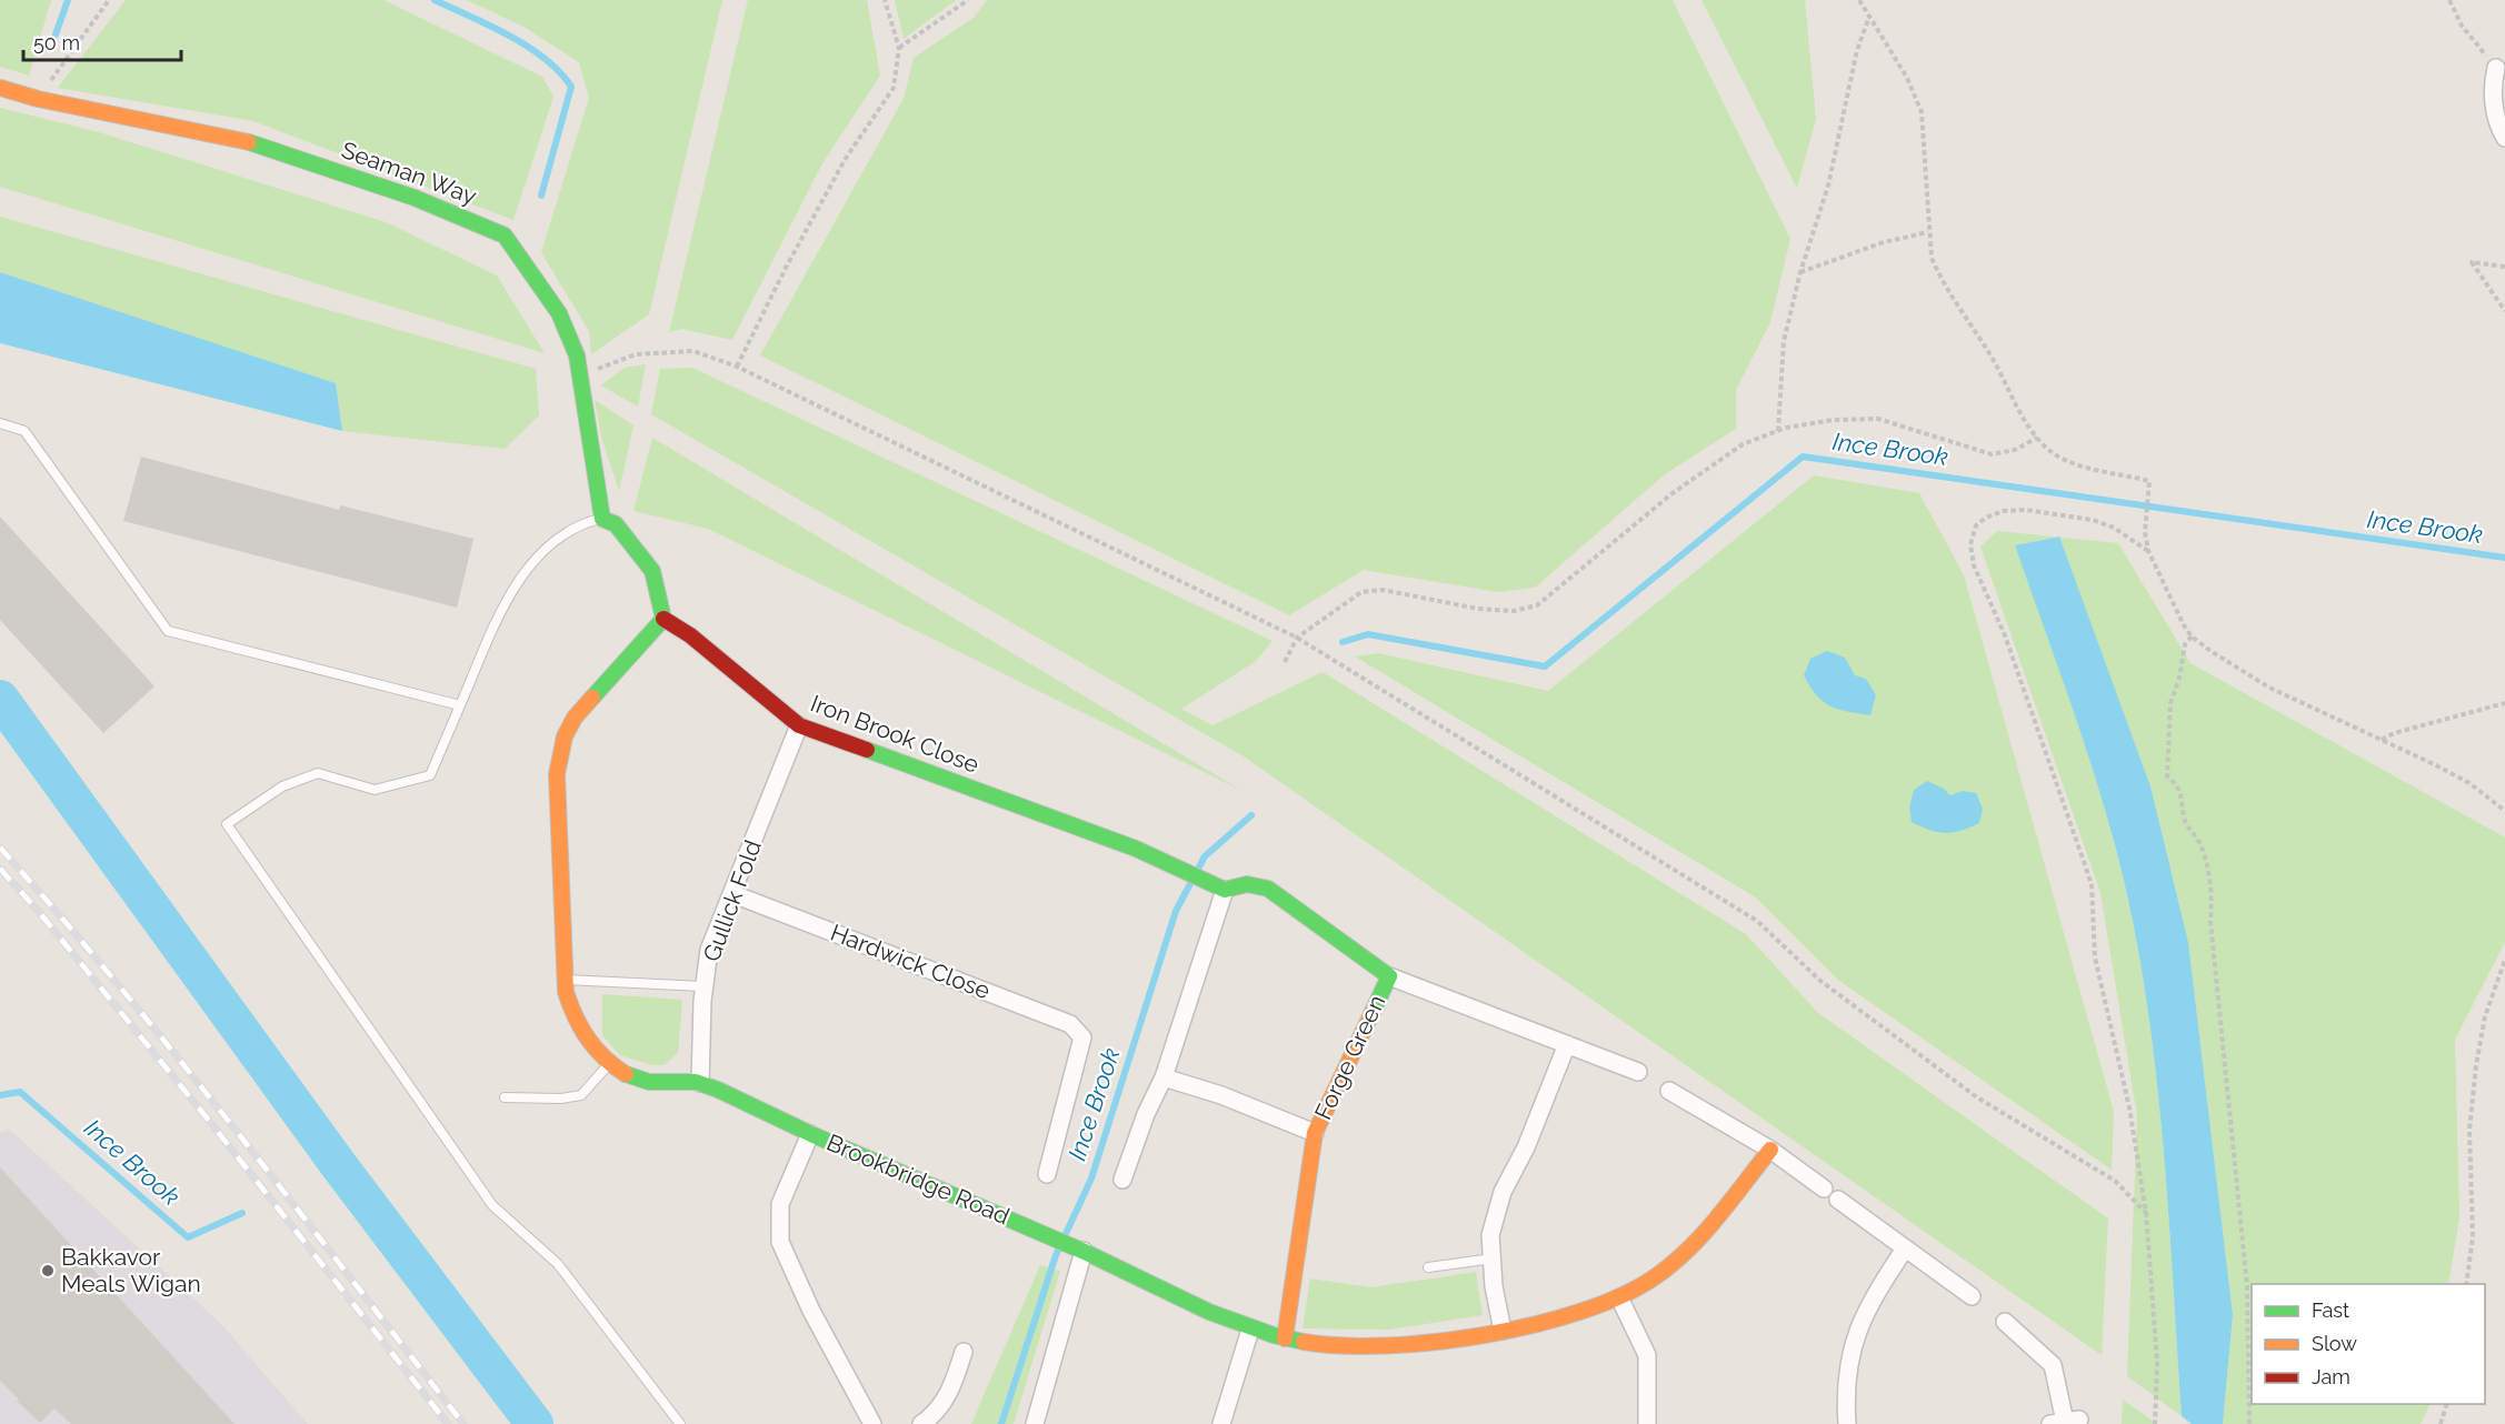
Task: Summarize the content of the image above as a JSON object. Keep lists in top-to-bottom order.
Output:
{
  "streets": {
    "street": [
      "Seaman Way",
      "Iron Brook Close",
      "Gullick Fold",
      "Hardwick Close",
      "Forge Green",
      "Brookbridge Road"
    ]
  },
  "crossings": [
    ["Iron Brook Close", "Gullick Fold"],
    ["Iron Brook Close", "Forge Green"],
    ["Iron Brook Close", "Brookbridge Road"],
    ["Gullick Fold", "Hardwick Close"],
    ["Gullick Fold", "Brookbridge Road"],
    ["Forge Green", "Brookbridge Road"]
  ],
  "water": ["Ince Brook"],
  "places": ["Bakkavor Meals Wigan"],
  "legend": ["Fast", "Slow", "Jam"],
  "scale_bar": "50 m"
}
